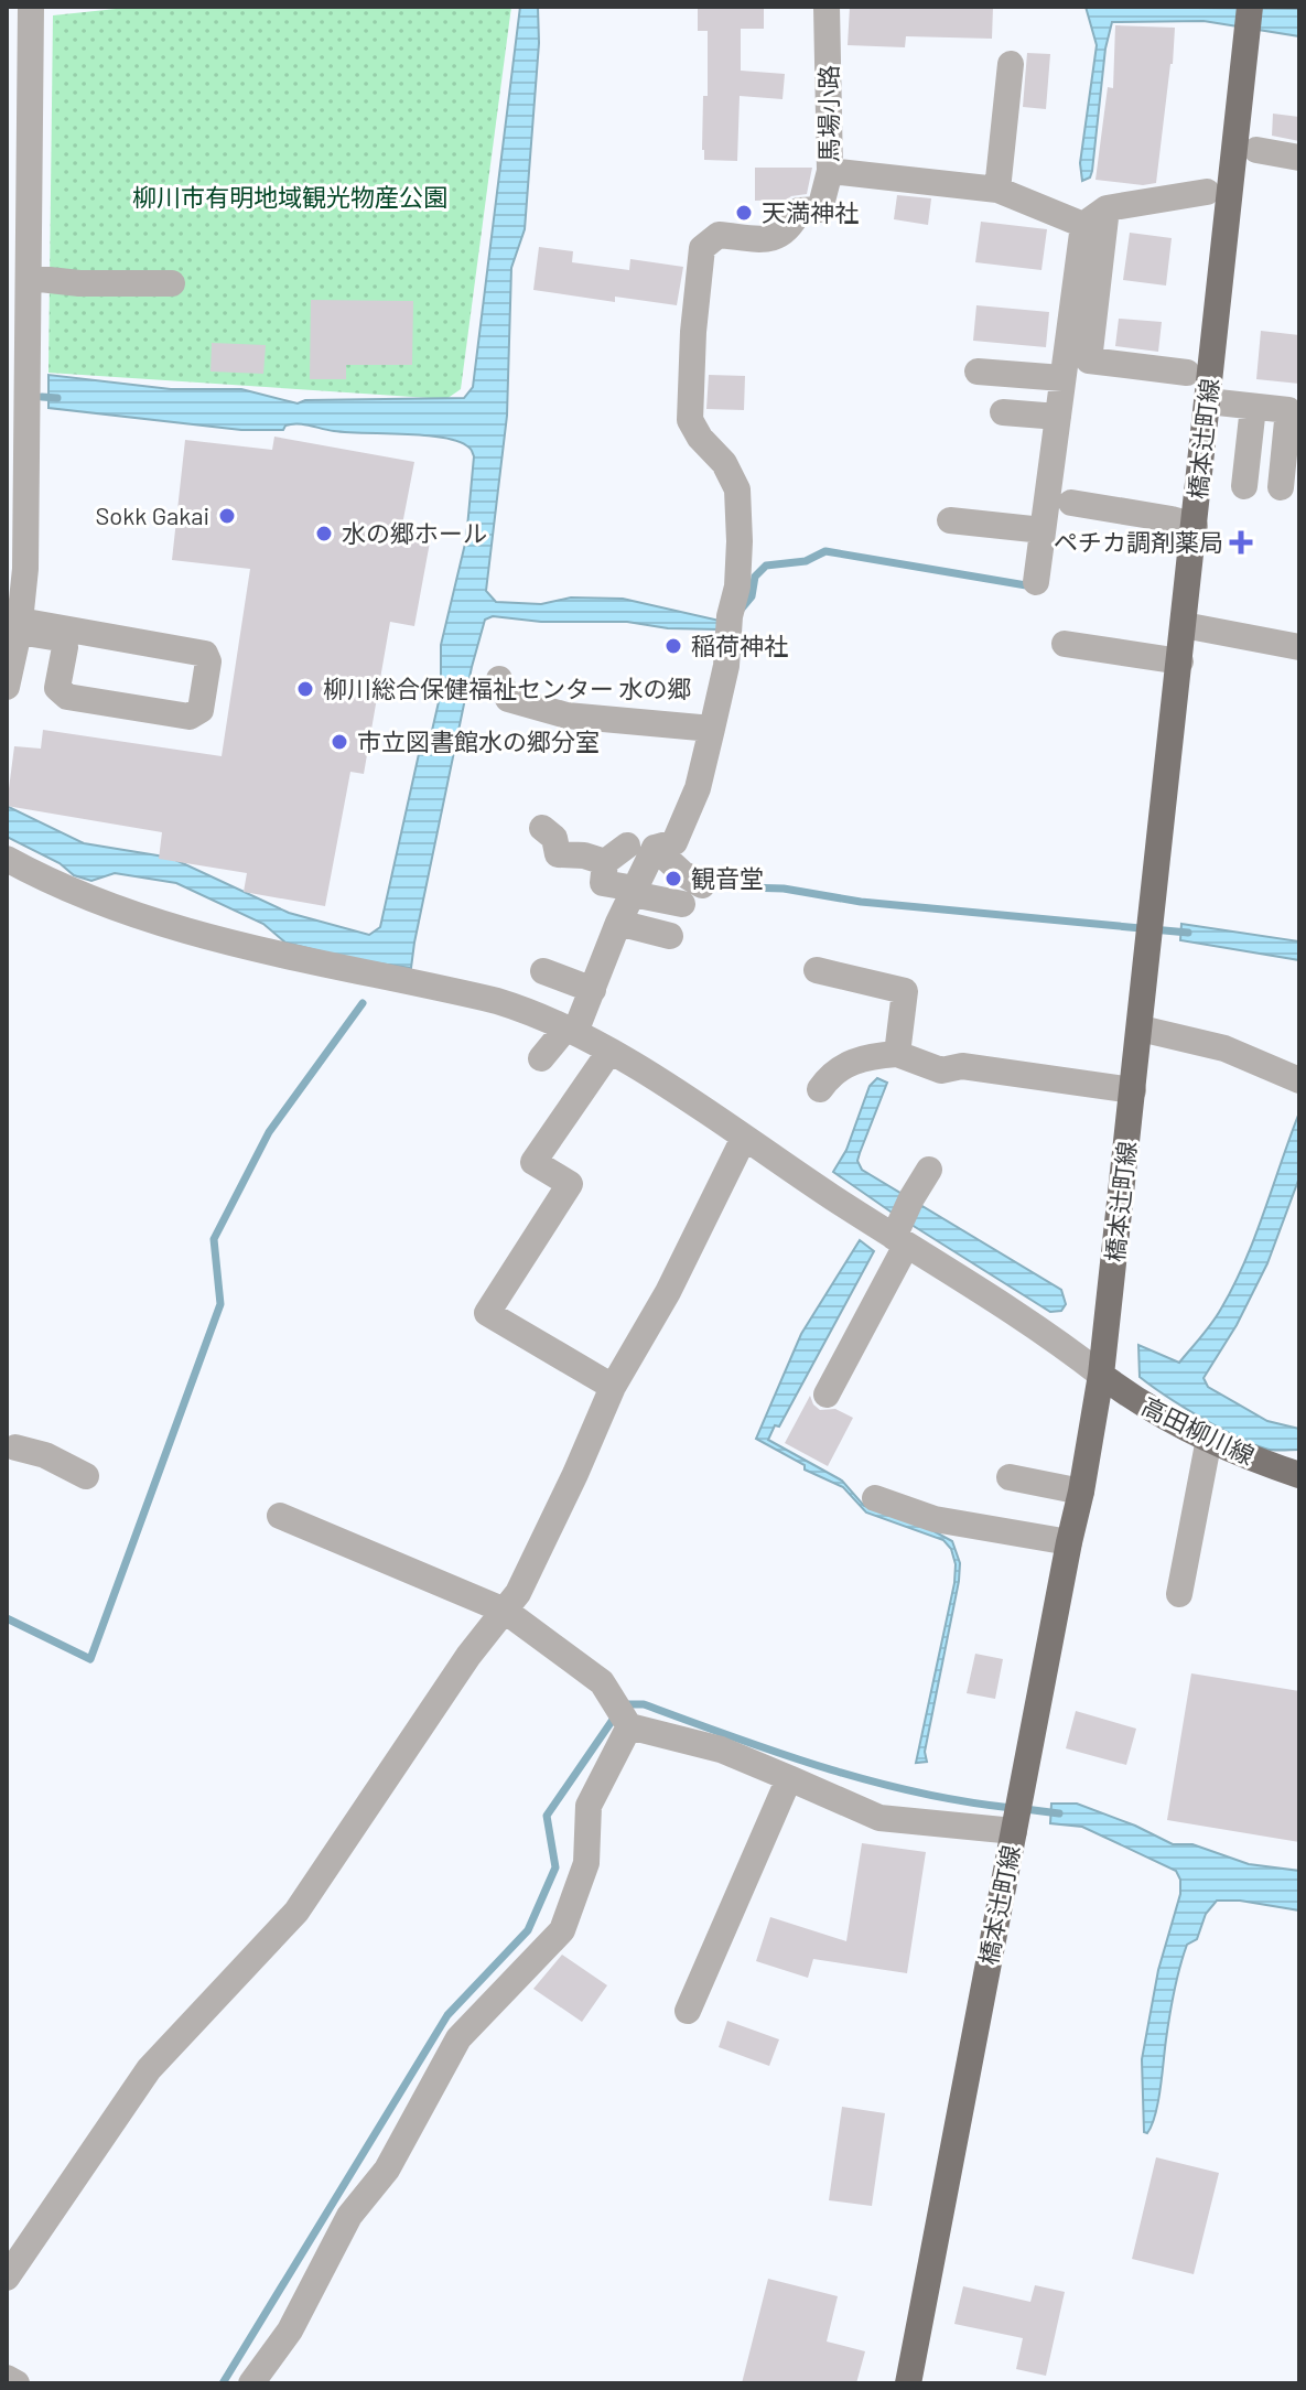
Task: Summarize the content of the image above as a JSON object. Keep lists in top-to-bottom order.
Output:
{
  "streets": {
    "main road": ["橋本辻町線", "高田柳川線"],
    "street": ["馬場小路"]
  },
  "crossings": [
    ["橋本辻町線", "高田柳川線"]
  ],
  "parks": ["柳川市有明地域観光物産公園"],
  "places": {
    "other": [
      "天満神社",
      "Sokk Gakai",
      "水の郷ホール",
      "稲荷神社",
      "柳川総合保健福祉センター 水の郷",
      "市立図書館水の郷分室",
      "観音堂"
    ],
    "health": ["ペチカ調剤薬局"]
  }
}
